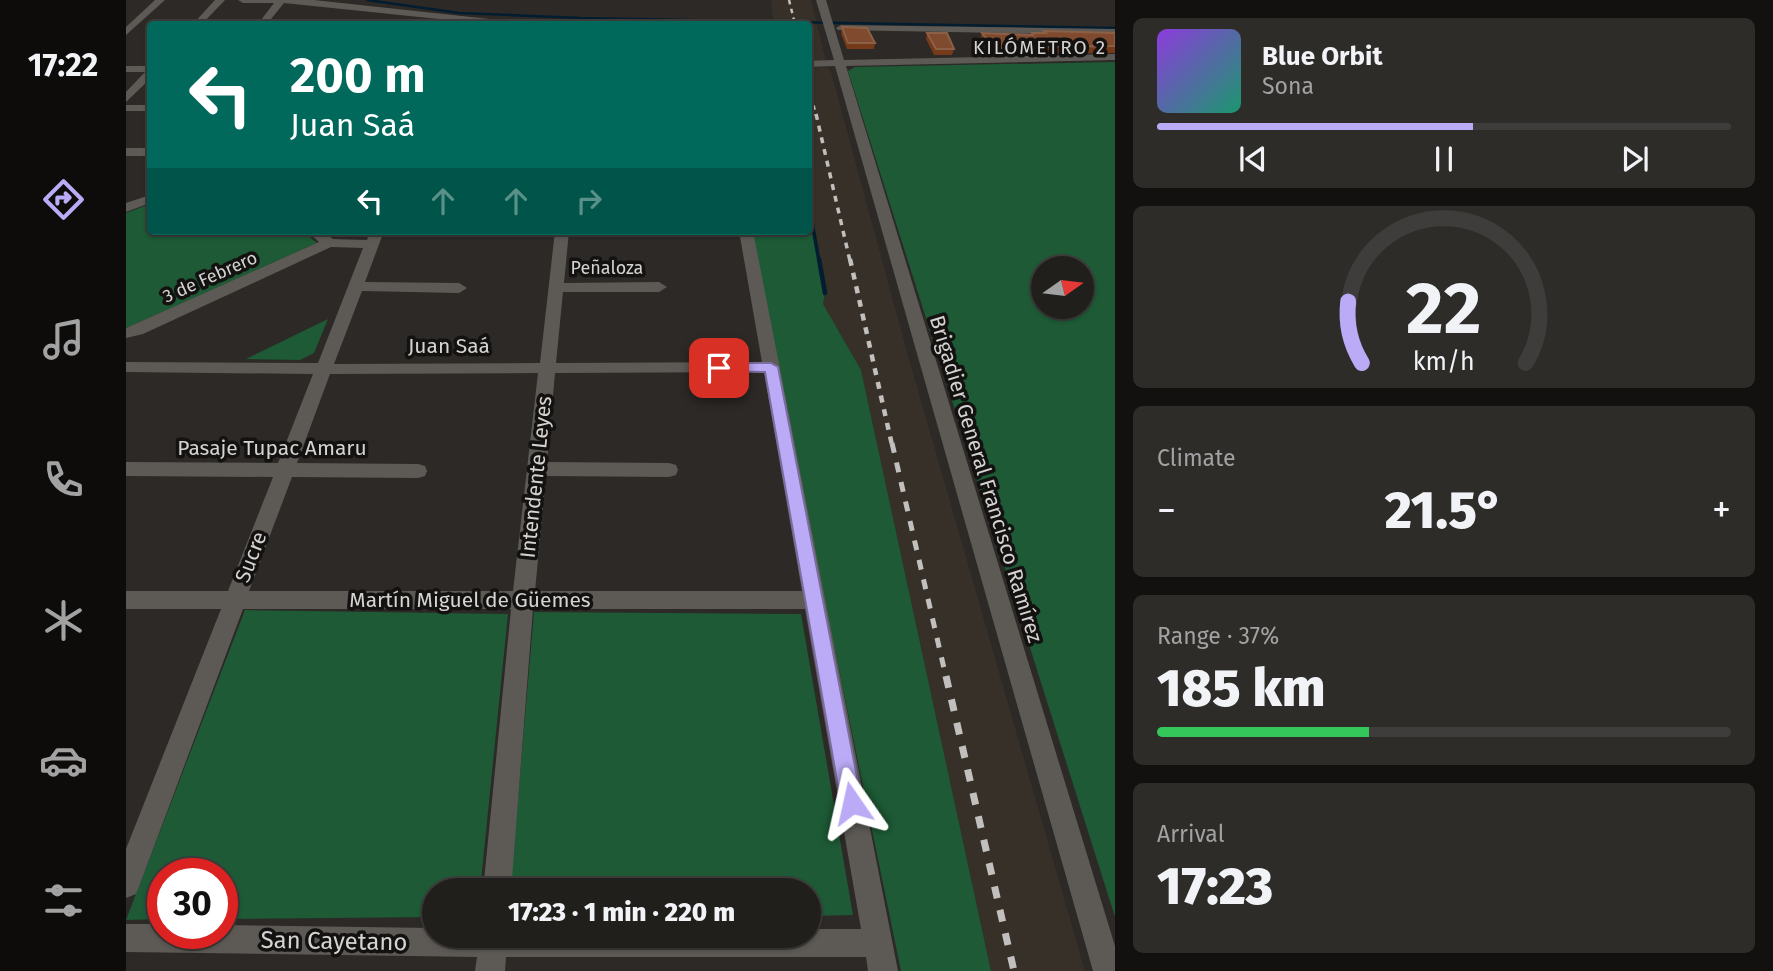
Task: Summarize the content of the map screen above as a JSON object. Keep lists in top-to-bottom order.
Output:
{
  "streets": {
    "street": [
      "Peñaloza",
      "3 de Febrero",
      "Juan Saá",
      "Pasaje Tupac Amaru",
      "Intendente Leyes",
      "Brigadier General Francisco Ramírez",
      "Sucre",
      "Martín Miguel de Güemes",
      "San Cayetano"
    ]
  },
  "crossings": [
    ["Peñaloza", "Intendente Leyes"],
    ["Juan Saá", "Intendente Leyes"],
    ["Juan Saá", "Sucre"],
    ["Pasaje Tupac Amaru", "Sucre"],
    ["Intendente Leyes", "Martín Miguel de Güemes"],
    ["Sucre", "Martín Miguel de Güemes"]
  ],
  "districts": ["KILÓMETRO 2"],
  "north": "right",
  "page": {
    "tabs": "17:22",
    "turn": ["200 m", "Juan Saá"],
    "song": ["Blue Orbit", "Sona"],
    "tile": [
      "Climate",
      ["Range · 37%", "185 km"],
      ["Arrival", "17:23"]
    ],
    "heat": ["−", "21.5°", "+"],
    "limit": "30",
    "trip": "17:23 · 1 min · 220 m",
    "gauge": ["22", "km/h"]
  }
}
